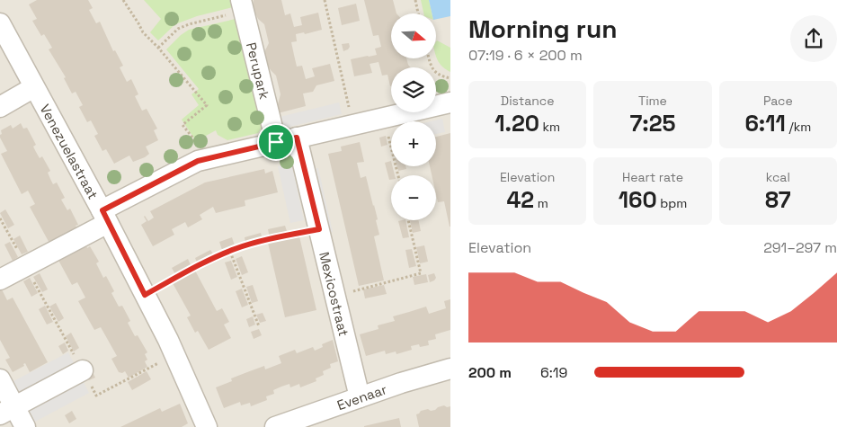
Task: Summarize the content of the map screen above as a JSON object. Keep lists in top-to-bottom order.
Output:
{
  "streets": {
    "street": [
      "Perupark",
      "Venezuelastraat",
      "Mexicostraat",
      "Evenaar"
    ]
  },
  "crossings": [
    ["Mexicostraat", "Evenaar"]
  ],
  "north": "right",
  "page": {
    "heading": ["Morning run", "07:19 · 6 × 200 m"],
    "map_buttons": ["+", "−"],
    "stats": [
      ["Distance", "1.20 km"],
      ["Time", "7:25"],
      ["Pace", "6:11 /km"],
      ["Elevation", "42 m"],
      ["Heart rate", "160 bpm"],
      ["kcal", "87"]
    ],
    "chart": ["Elevation", "291–297 m"],
    "list": [
      {
        "name": "200 m",
        "note": "6:19"
      }
    ]
  }
}
